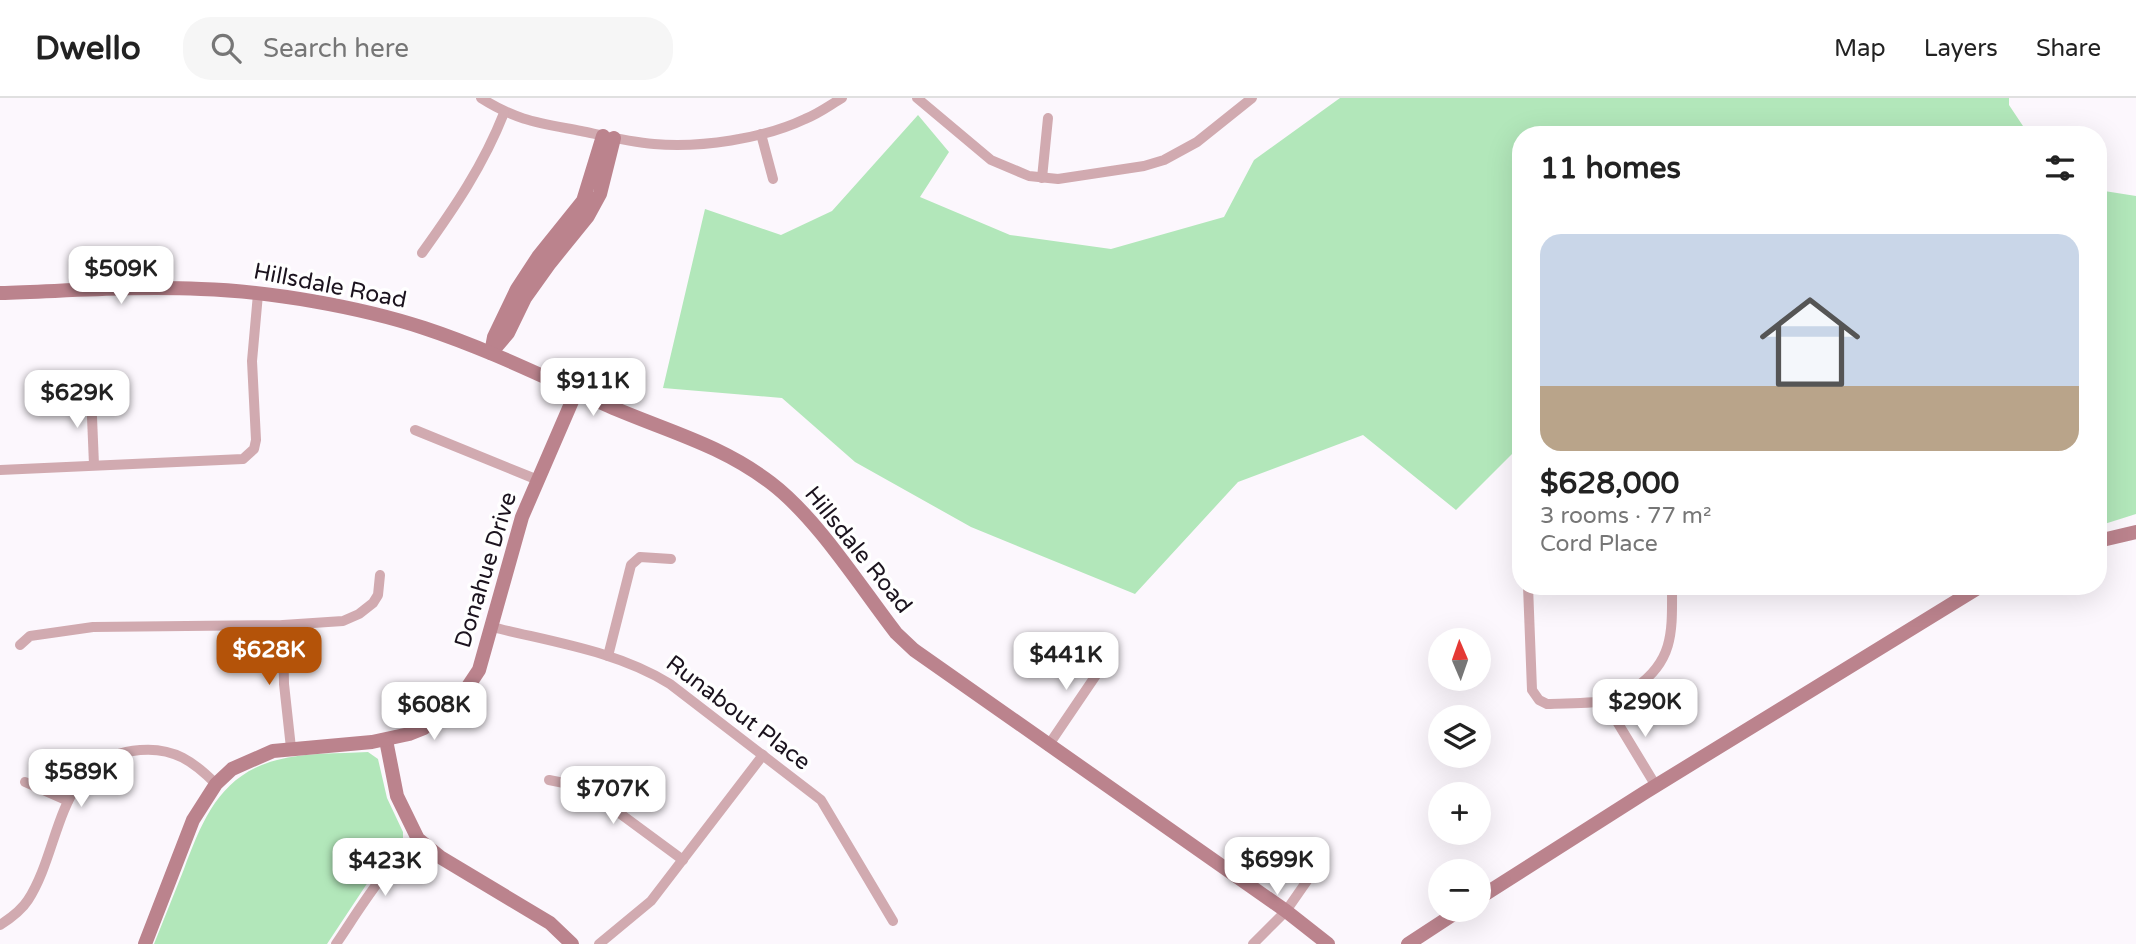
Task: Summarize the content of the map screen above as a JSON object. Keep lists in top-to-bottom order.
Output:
{
  "streets": {
    "main road": ["Hillsdale Road", "Donahue Drive"],
    "street": ["Runabout Place"]
  },
  "crossings": [
    ["Hillsdale Road", "Donahue Drive"],
    ["Donahue Drive", "Runabout Place"]
  ],
  "north": "top",
  "page": {
    "header": "Dwello",
    "search": "Search here",
    "nav": ["Map", "Layers", "Share"],
    "heading": "11 homes",
    "list": [
      {
        "name": "$628,000",
        "note": "3 rooms · 77 m² · Cord Place"
      }
    ],
    "price": [
      "$509K",
      "$911K",
      "$629K",
      "$628K",
      "$441K",
      "$290K",
      "$608K",
      "$589K",
      "$707K",
      "$699K",
      "$423K"
    ],
    "map_buttons": ["+", "−"]
  }
}
